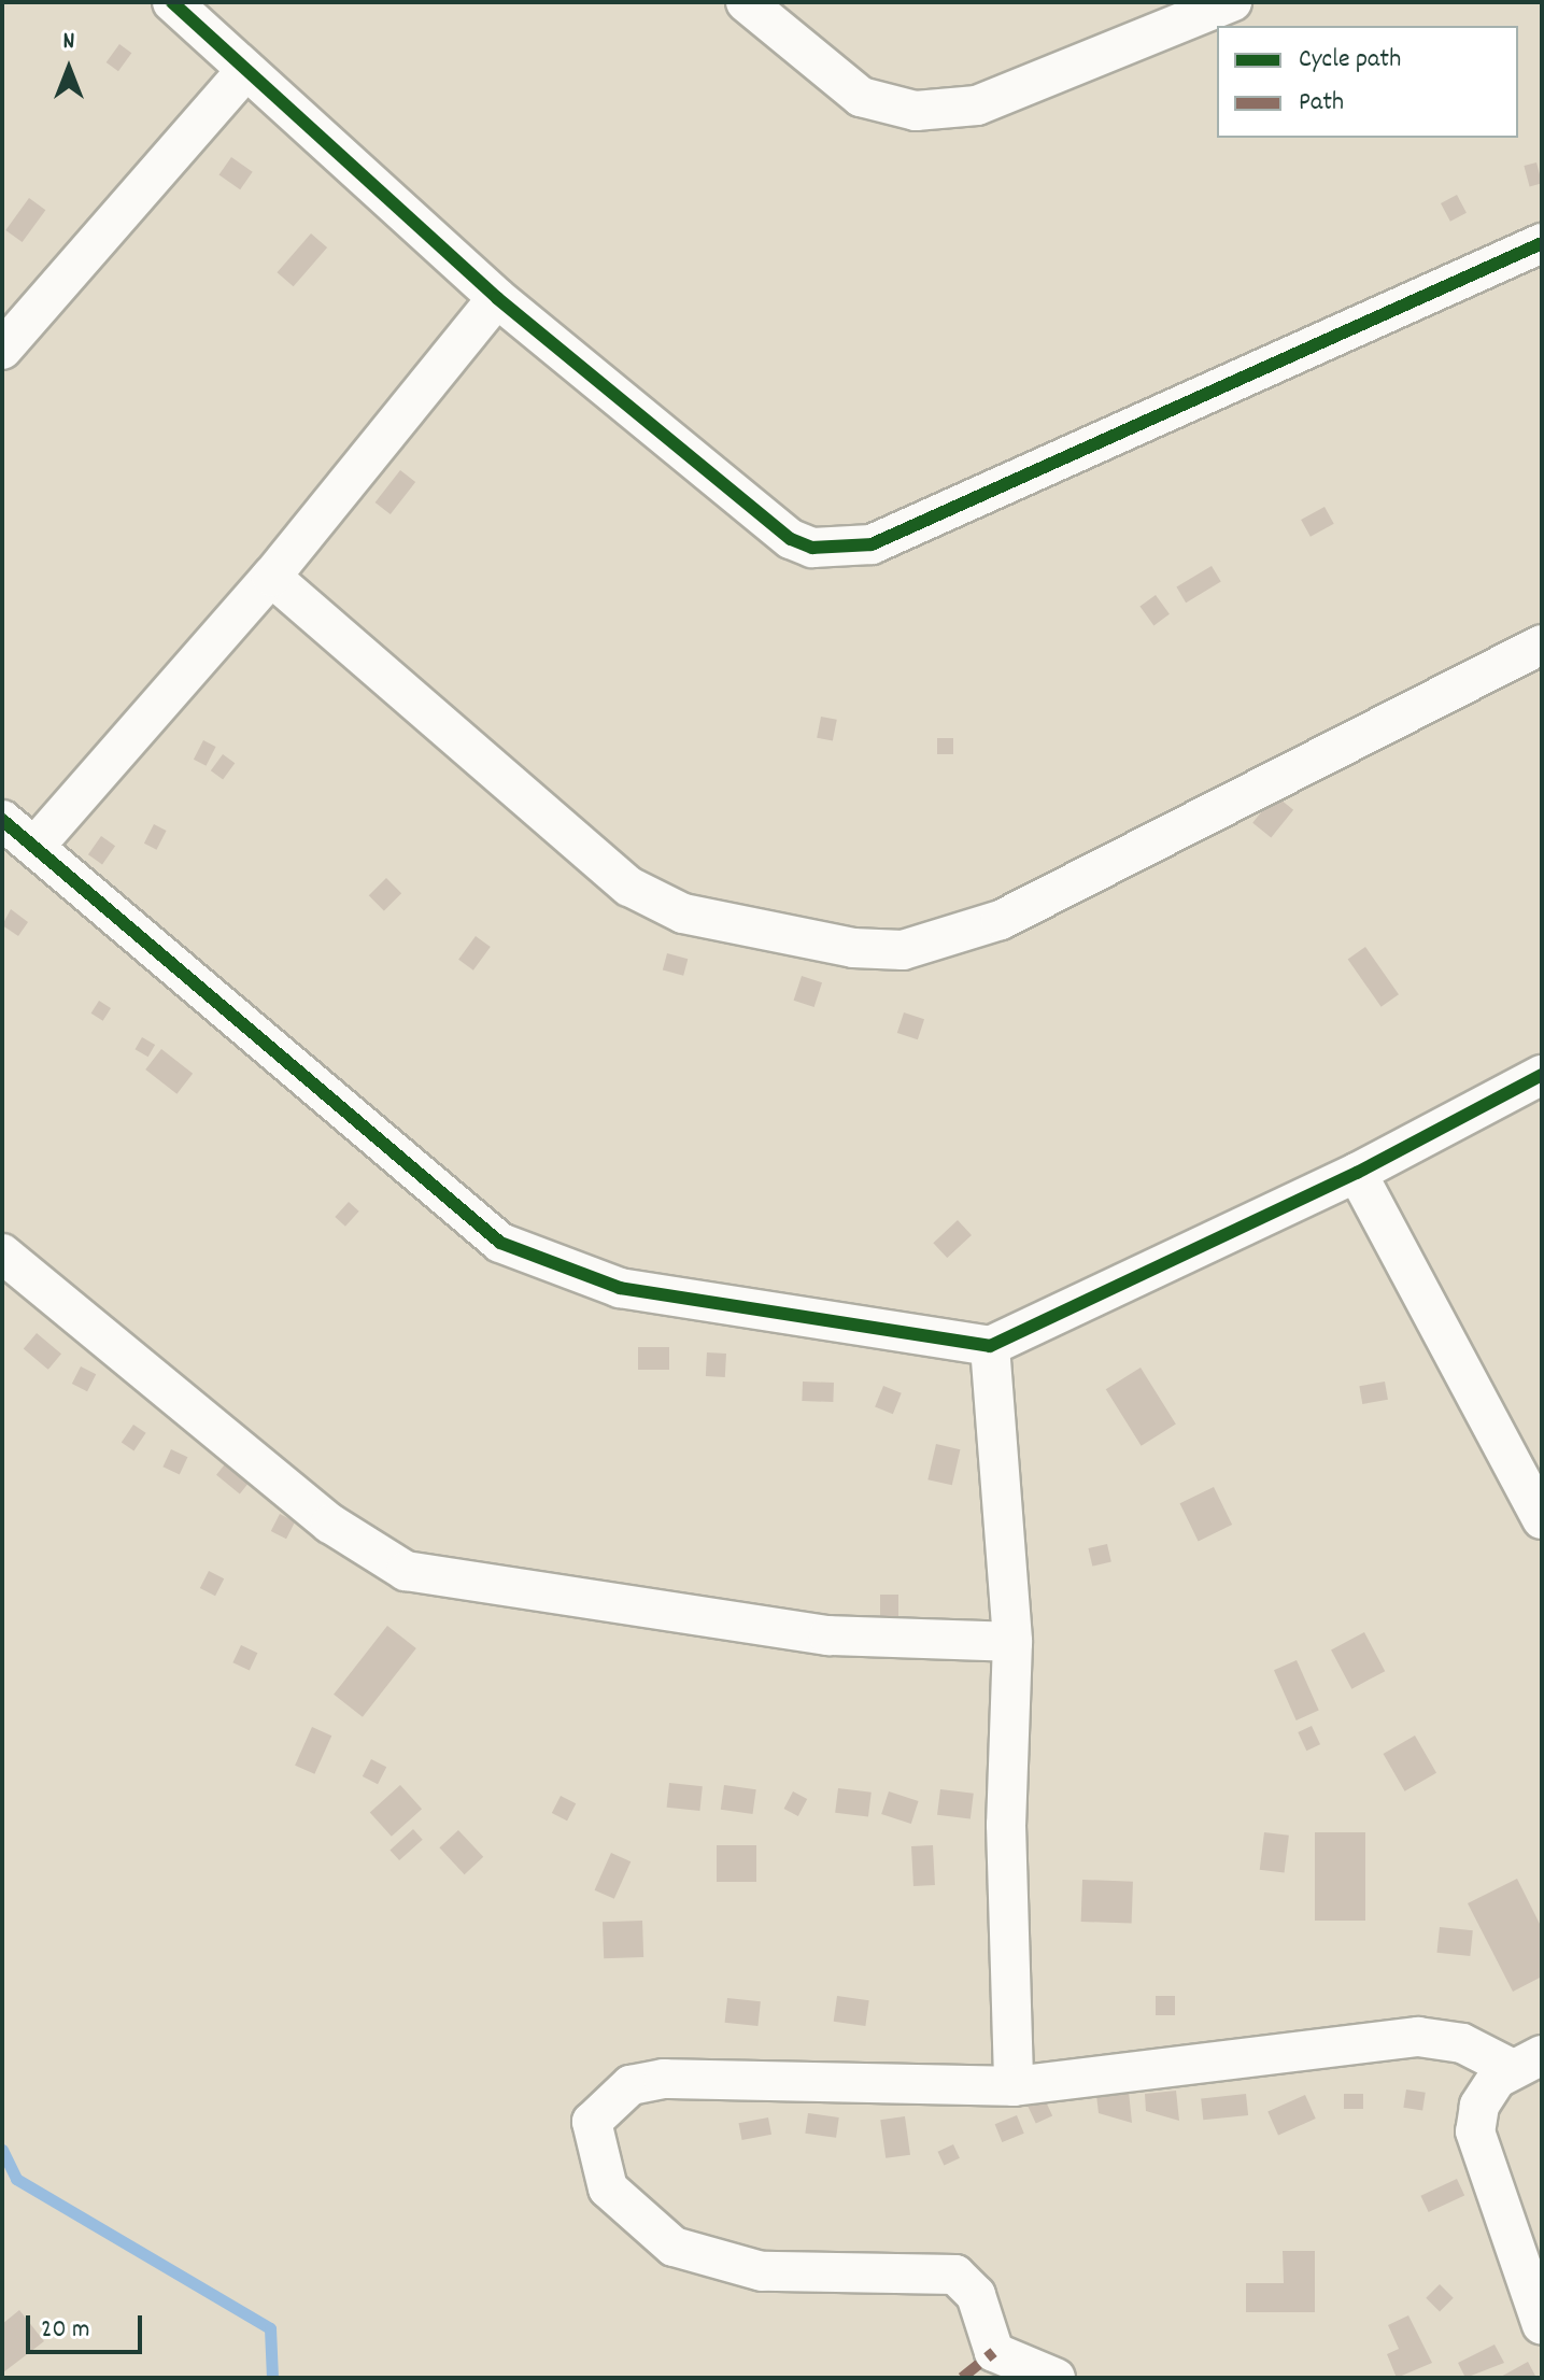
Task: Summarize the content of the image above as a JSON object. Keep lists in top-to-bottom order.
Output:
{
  "legend": ["Cycle path", "Path"],
  "scale_bar": "20 m",
  "north": "top"
}
